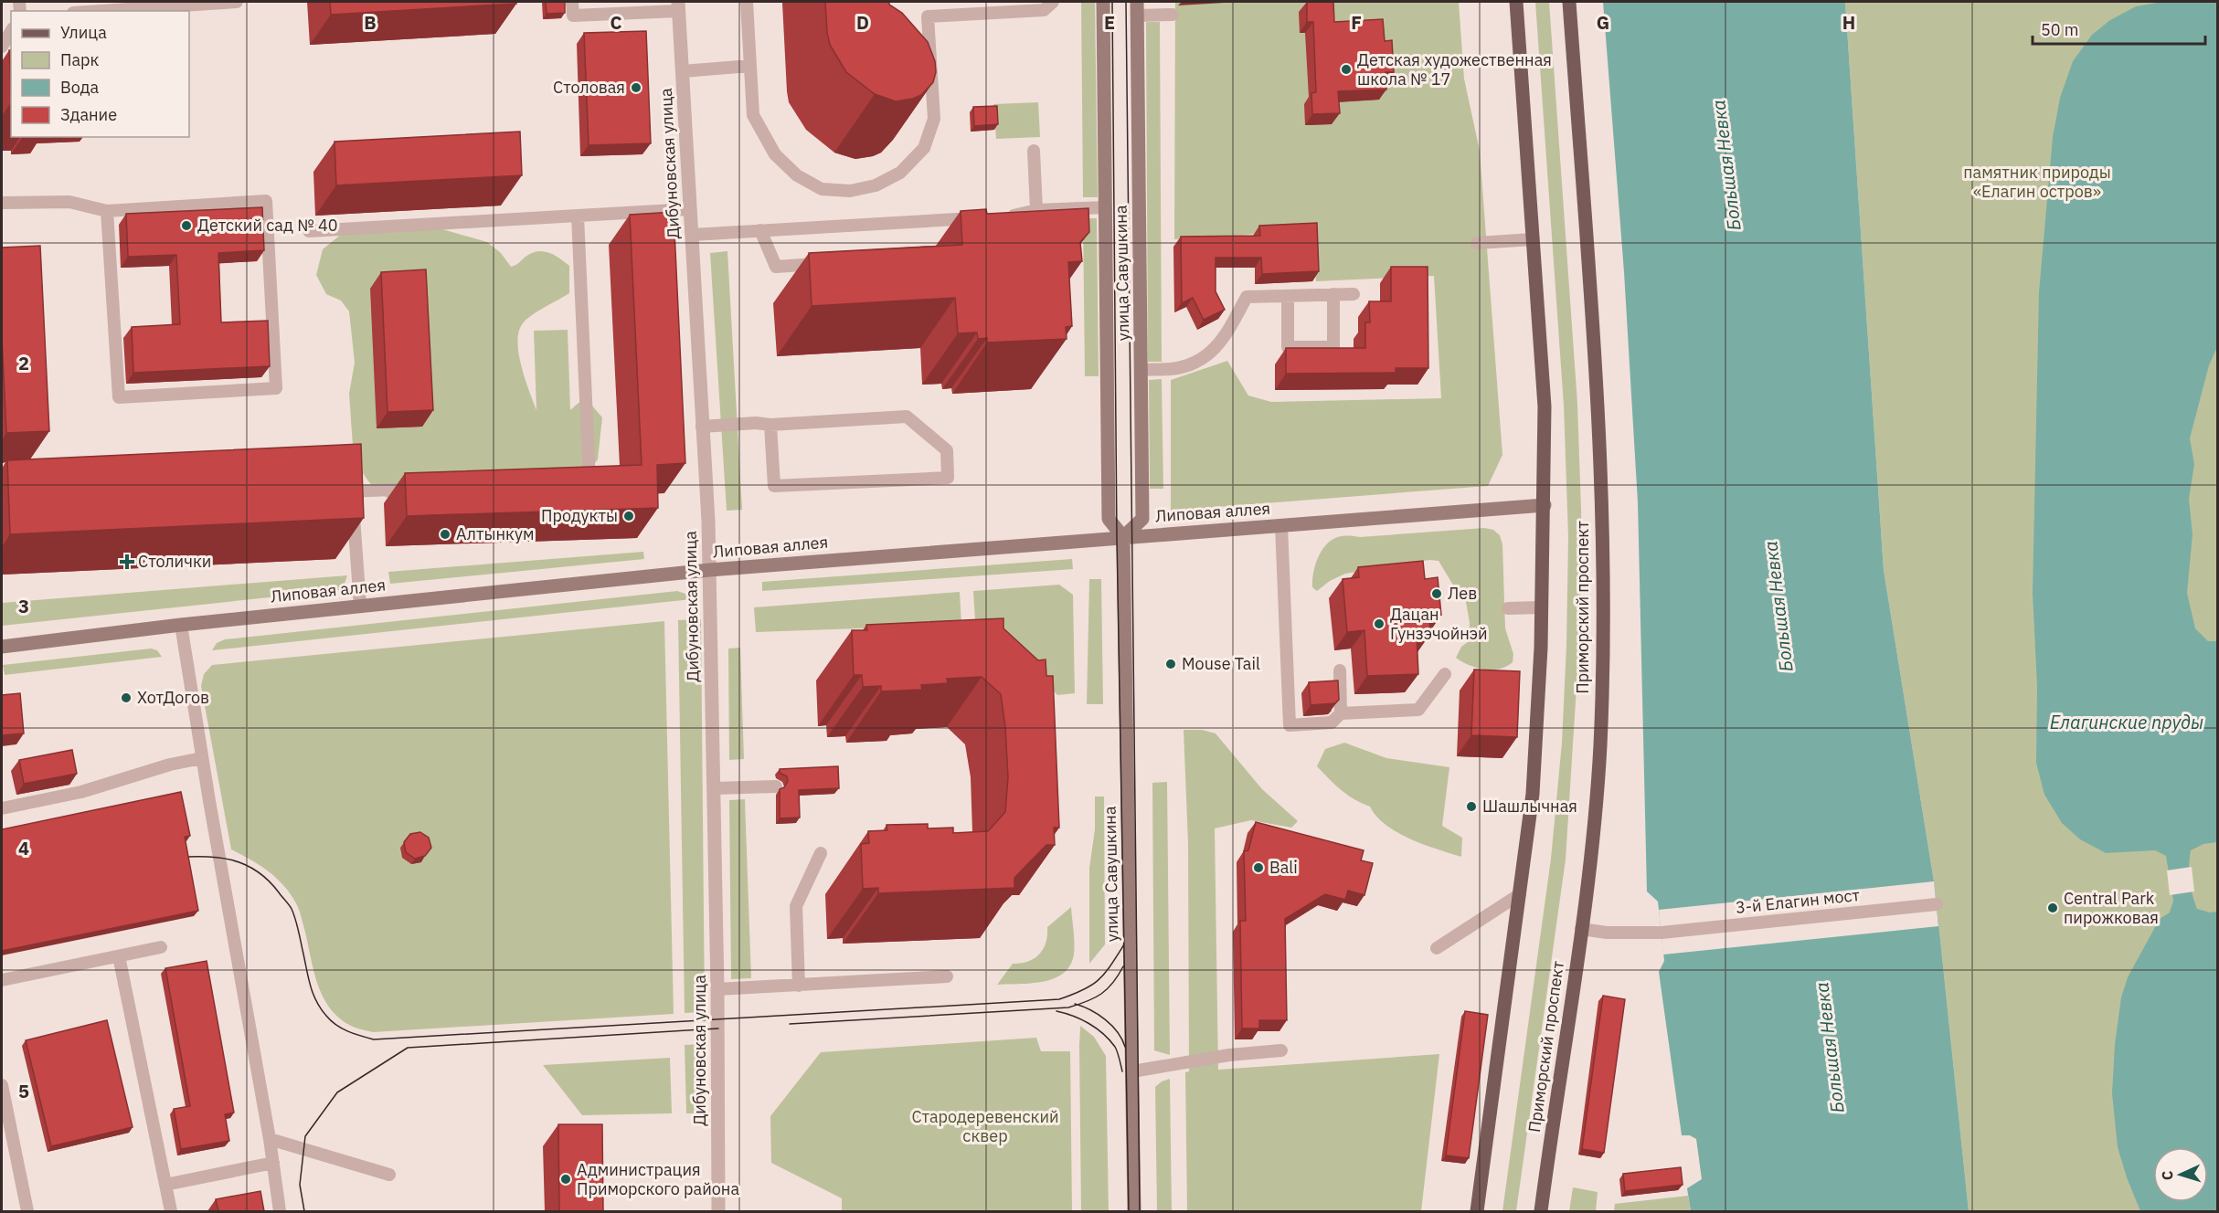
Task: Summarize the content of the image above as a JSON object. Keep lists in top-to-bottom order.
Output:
{
  "streets": {
    "main road": ["улица Савушкина", "Липовая аллея", "Приморский проспект"],
    "street": ["Дибуновская улица"],
    "lane": ["3-й Елагин мост"]
  },
  "crossings": [
    ["Дибуновская улица", "Липовая аллея"],
    ["улица Савушкина", "Липовая аллея"],
    ["Приморский проспект", "3-й Елагин мост"]
  ],
  "water": ["Большая Невка", "Елагинские пруды"],
  "parks": ["памятник природы «Елагин остров»", "Стародеревенский сквер"],
  "places": {
    "other": [
      "Детская художественная школа № 17",
      "Столовая",
      "Детский сад № 40",
      "Продукты",
      "Алтынкум",
      "Лев",
      "Дацан Гунзэчойнэй",
      "Mouse Tail",
      "ХотДогов",
      "Шашлычная",
      "Bali",
      "Central Park пирожковая",
      "Администрация Приморского района"
    ],
    "health": ["Столички"]
  },
  "legend": [
    "Улица",
    "Парк",
    "Вода",
    "Здание"
  ],
  "scale_bar": "50 m",
  "north": "left",
  "grid": {
    "columns": [
      "B",
      "C",
      "D",
      "E",
      "F",
      "G",
      "H"
    ],
    "rows": [
      "2",
      "3",
      "4",
      "5"
    ]
  }
}
